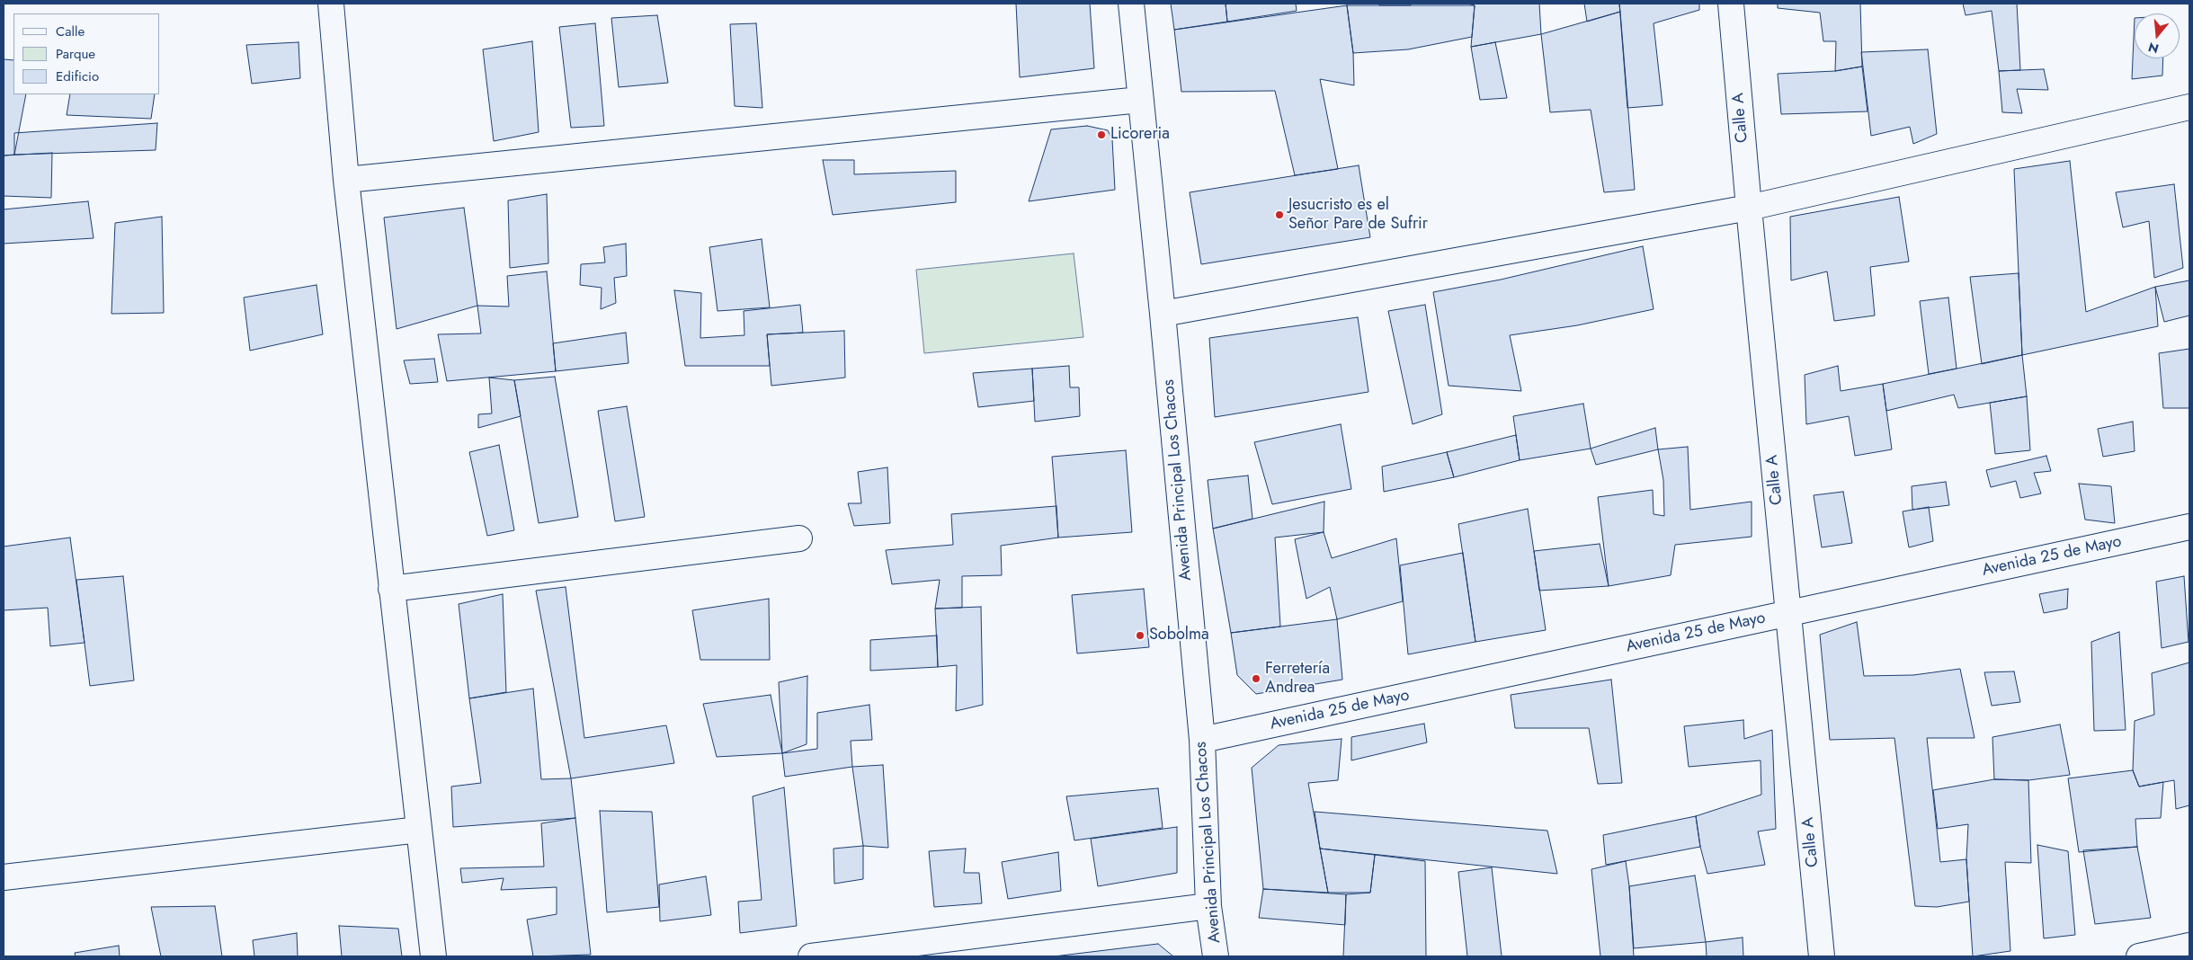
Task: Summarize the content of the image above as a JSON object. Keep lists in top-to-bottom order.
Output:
{
  "streets": {
    "street": ["Calle A", "Avenida Principal Los Chacos", "Avenida 25 de Mayo"]
  },
  "crossings": [
    ["Calle A", "Avenida 25 de Mayo"],
    ["Avenida Principal Los Chacos", "Avenida 25 de Mayo"]
  ],
  "places": [
    "Licoreria",
    "Jesucristo es el Señor Pare de Sufrir",
    "Sobolma",
    "Ferretería Andrea"
  ],
  "legend": ["Calle", "Parque", "Edificio"],
  "north": "bottom"
}
